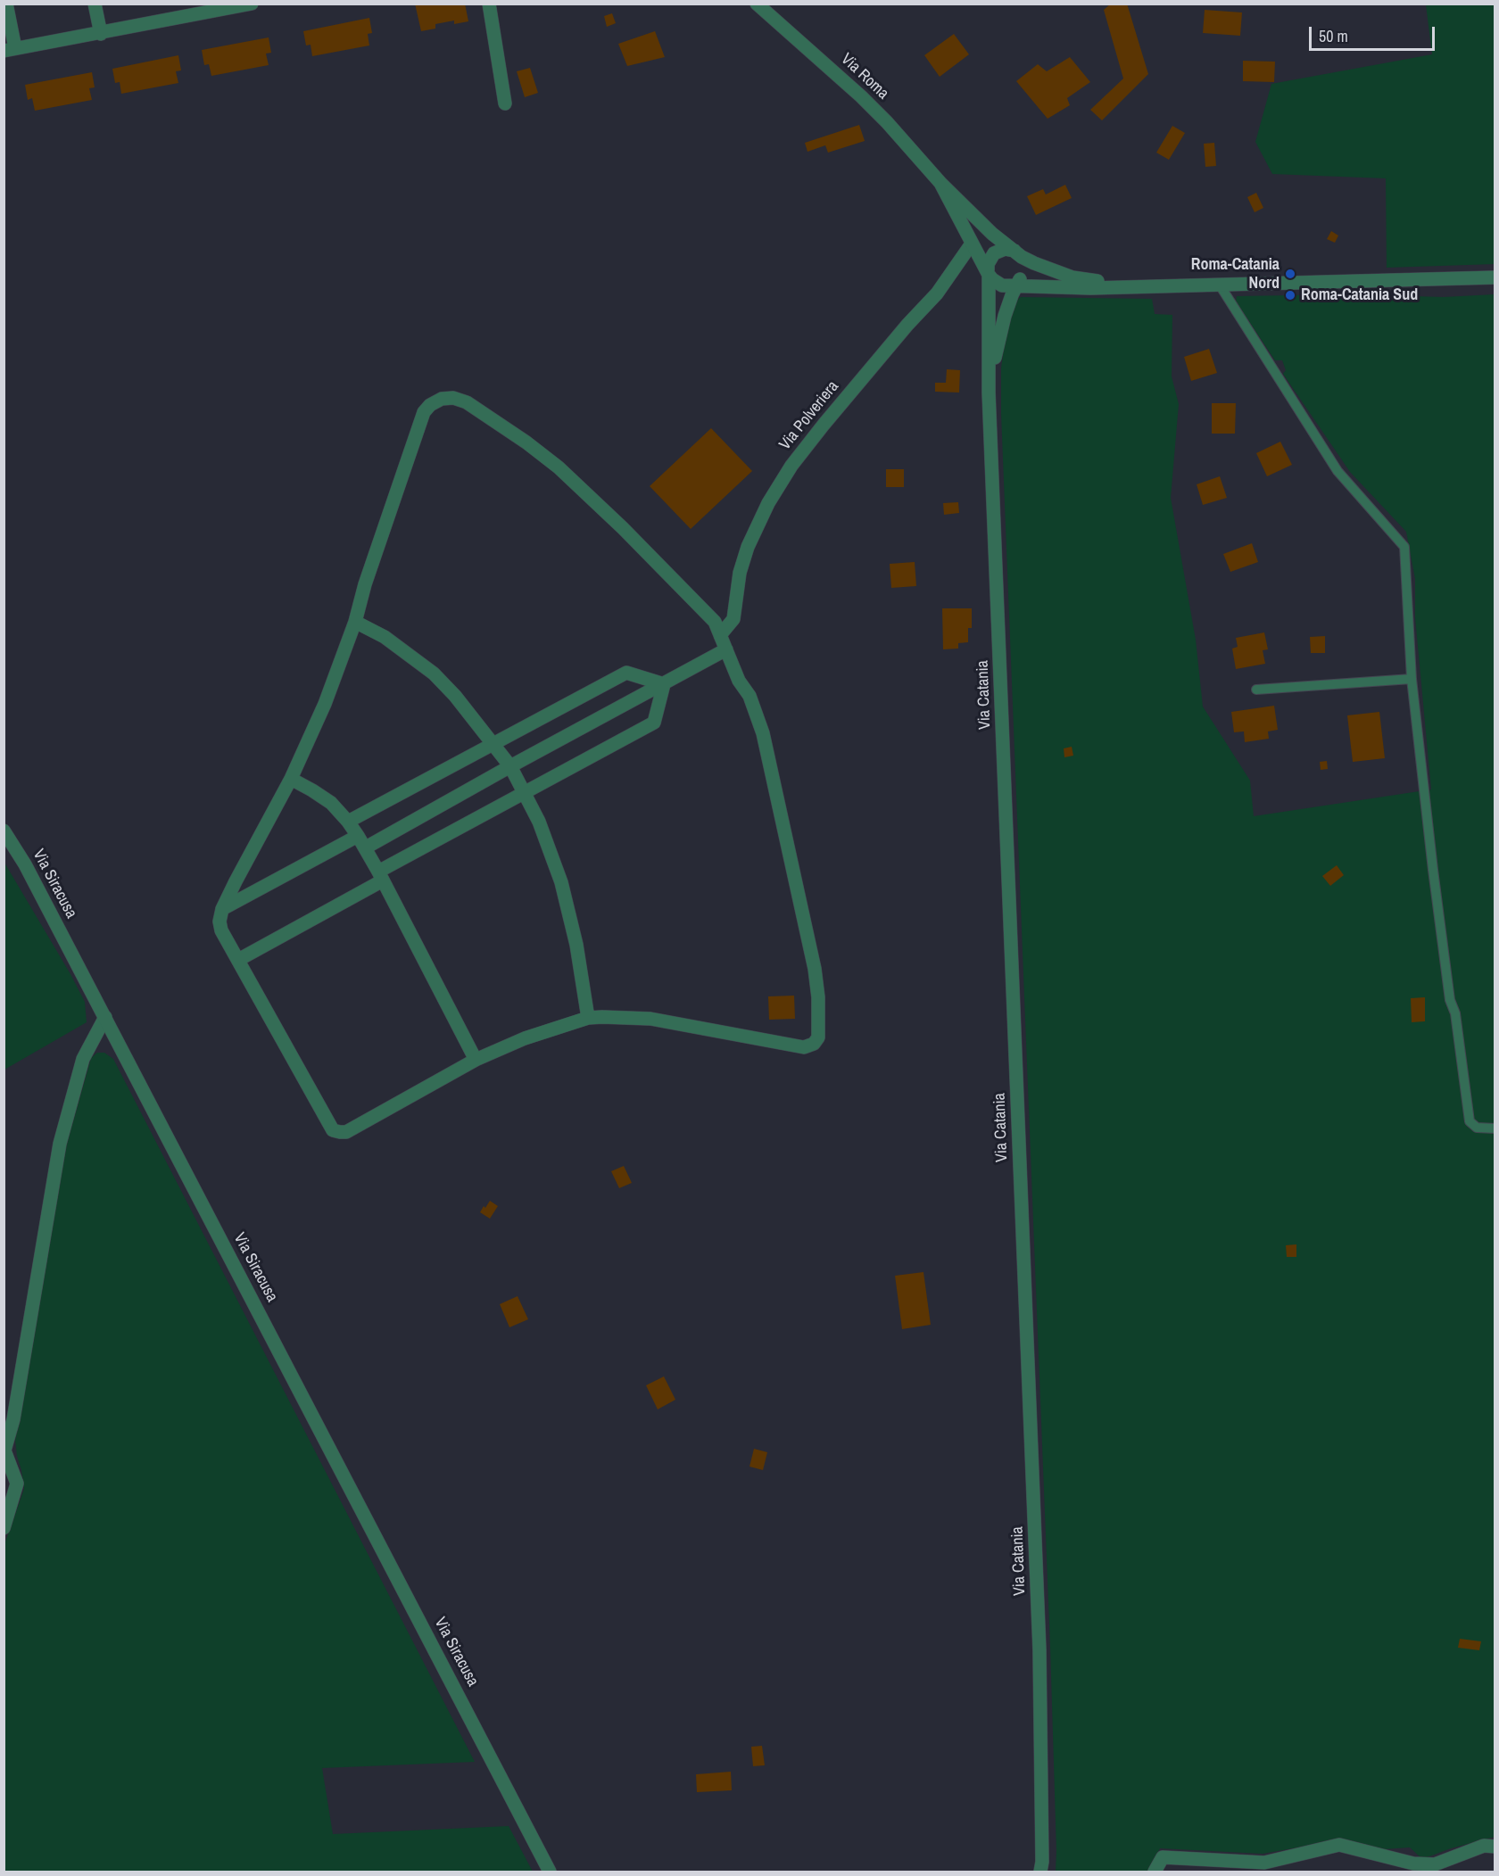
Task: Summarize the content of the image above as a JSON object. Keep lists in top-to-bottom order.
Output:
{
  "streets": {
    "street": [
      "Via Roma",
      "Via Polveriera",
      "Via Catania",
      "Via Siracusa"
    ]
  },
  "places": ["Roma-Catania Nord", "Roma-Catania Sud"],
  "scale_bar": "50 m"
}
